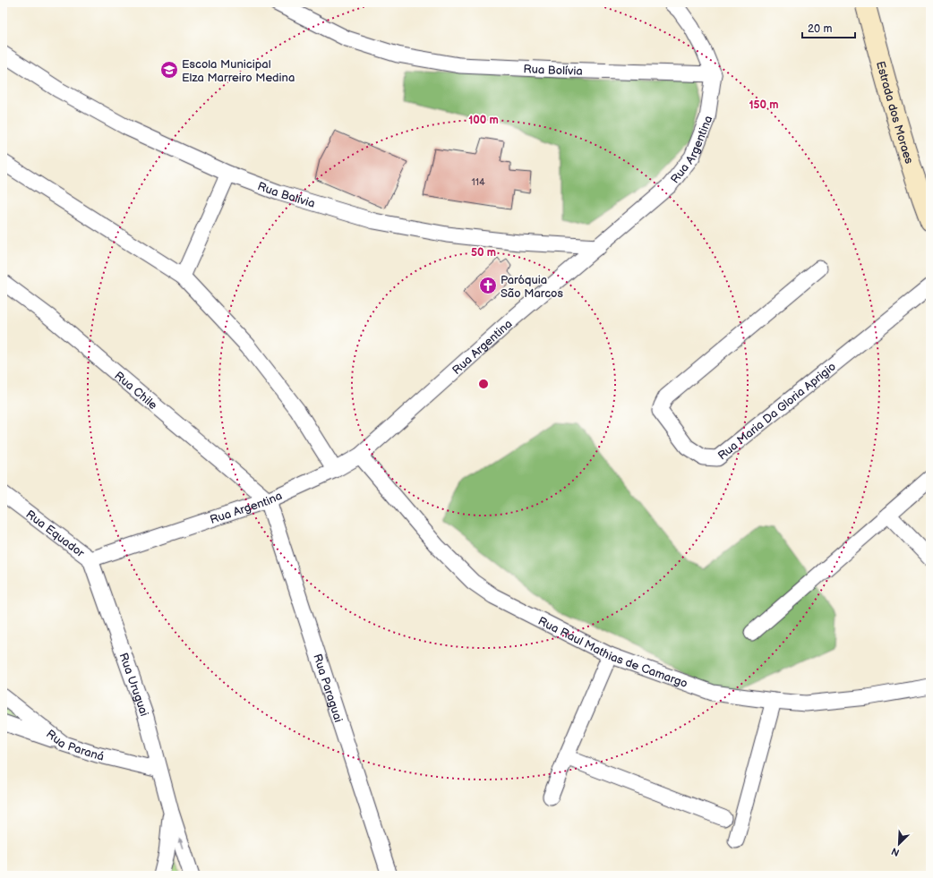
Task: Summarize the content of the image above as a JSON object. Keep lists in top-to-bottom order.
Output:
{
  "streets": {
    "main road": ["Estrada dos Moraes"],
    "street": [
      "Rua Bolívia",
      "Rua Argentina",
      "Rua Chile",
      "Rua Maria Da Gloria Aprigio",
      "Rua Equador",
      "Rua Raul Mathias de Camargo",
      "Rua Uruguai",
      "Rua Paraguai",
      "Rua Paraná"
    ]
  },
  "crossings": [
    ["Rua Bolívia", "Rua Argentina"],
    ["Rua Argentina", "Rua Chile"],
    ["Rua Argentina", "Rua Equador"],
    ["Rua Argentina", "Rua Raul Mathias de Camargo"],
    ["Rua Argentina", "Rua Uruguai"],
    ["Rua Argentina", "Rua Paraguai"],
    ["Rua Chile", "Rua Paraguai"],
    ["Rua Equador", "Rua Uruguai"],
    ["Rua Uruguai", "Rua Paraná"]
  ],
  "places": {
    "school or university": ["Escola Municipal Elza Marreiro Medina"],
    "church": ["Paróquia São Marcos"]
  },
  "house_numbers": ["114"],
  "scale_bar": "20 m",
  "north": "bottom left",
  "rings": ["150 m", "100 m", "50 m"]
}
